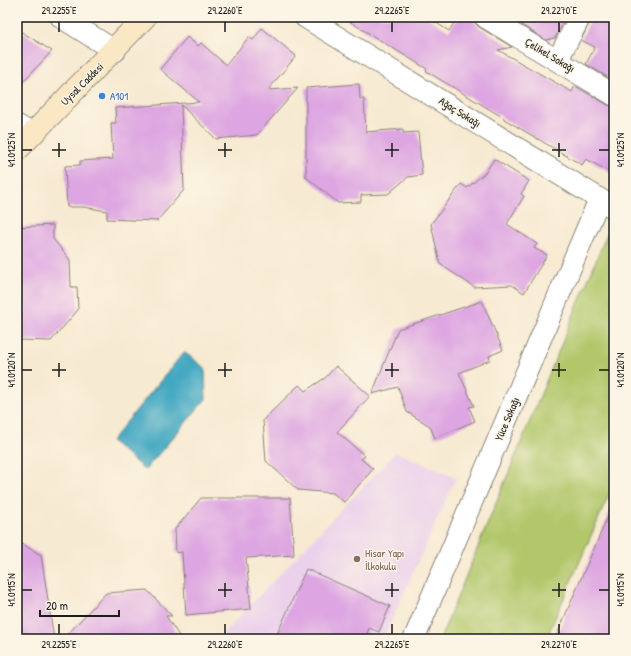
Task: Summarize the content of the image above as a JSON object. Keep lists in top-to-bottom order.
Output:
{
  "streets": {
    "street": [
      "Çelikel Sokağı",
      "Uysal Caddesi",
      "Ağaç Sokağı",
      "Yüce Sokağı"
    ]
  },
  "crossings": [
    ["Ağaç Sokağı", "Yüce Sokağı"]
  ],
  "places": ["A101", "Hisar Yapı İlkokulu"],
  "scale_bar": "20 m",
  "coordinates": [
    "29.2255°E",
    "29.2260°E",
    "29.2265°E",
    "29.2270°E",
    "41.0125°N",
    "41.0120°N",
    "41.0115°N"
  ]
}
